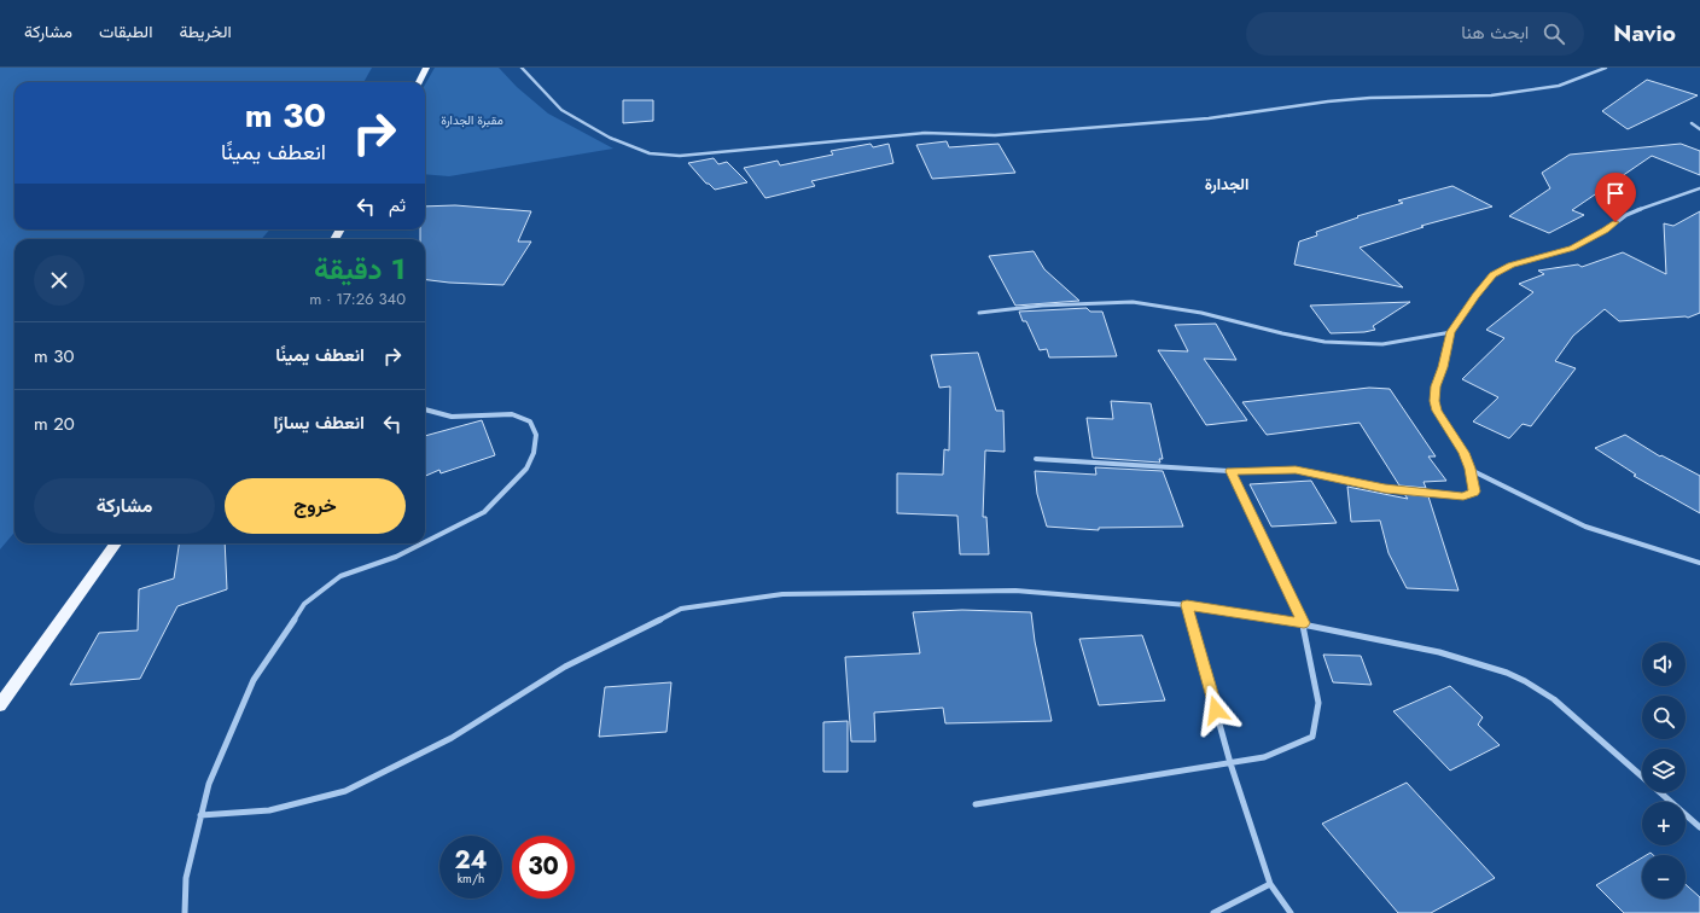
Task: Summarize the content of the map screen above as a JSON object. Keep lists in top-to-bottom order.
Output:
{
  "districts": ["الجدارة"],
  "parks": ["مقبرة الجدارة"],
  "page": {
    "header": "Navio",
    "search": "ابحث هنا",
    "nav": ["الخريطة", "الطبقات", "مشاركة"],
    "turn": ["30 m", "انعطف يمينًا"],
    "then": "ثم",
    "heading": ["1 دقيقة", "340 m · 17:26"],
    "list": [
      {
        "name": "انعطف يمينًا",
        "value": "30 m"
      },
      {
        "name": "انعطف يسارًا",
        "value": "20 m"
      }
    ],
    "buttons": ["خروج", "مشاركة"],
    "map_buttons": ["+", "−"],
    "speed": "24 km/h",
    "limit": "30"
  }
}
